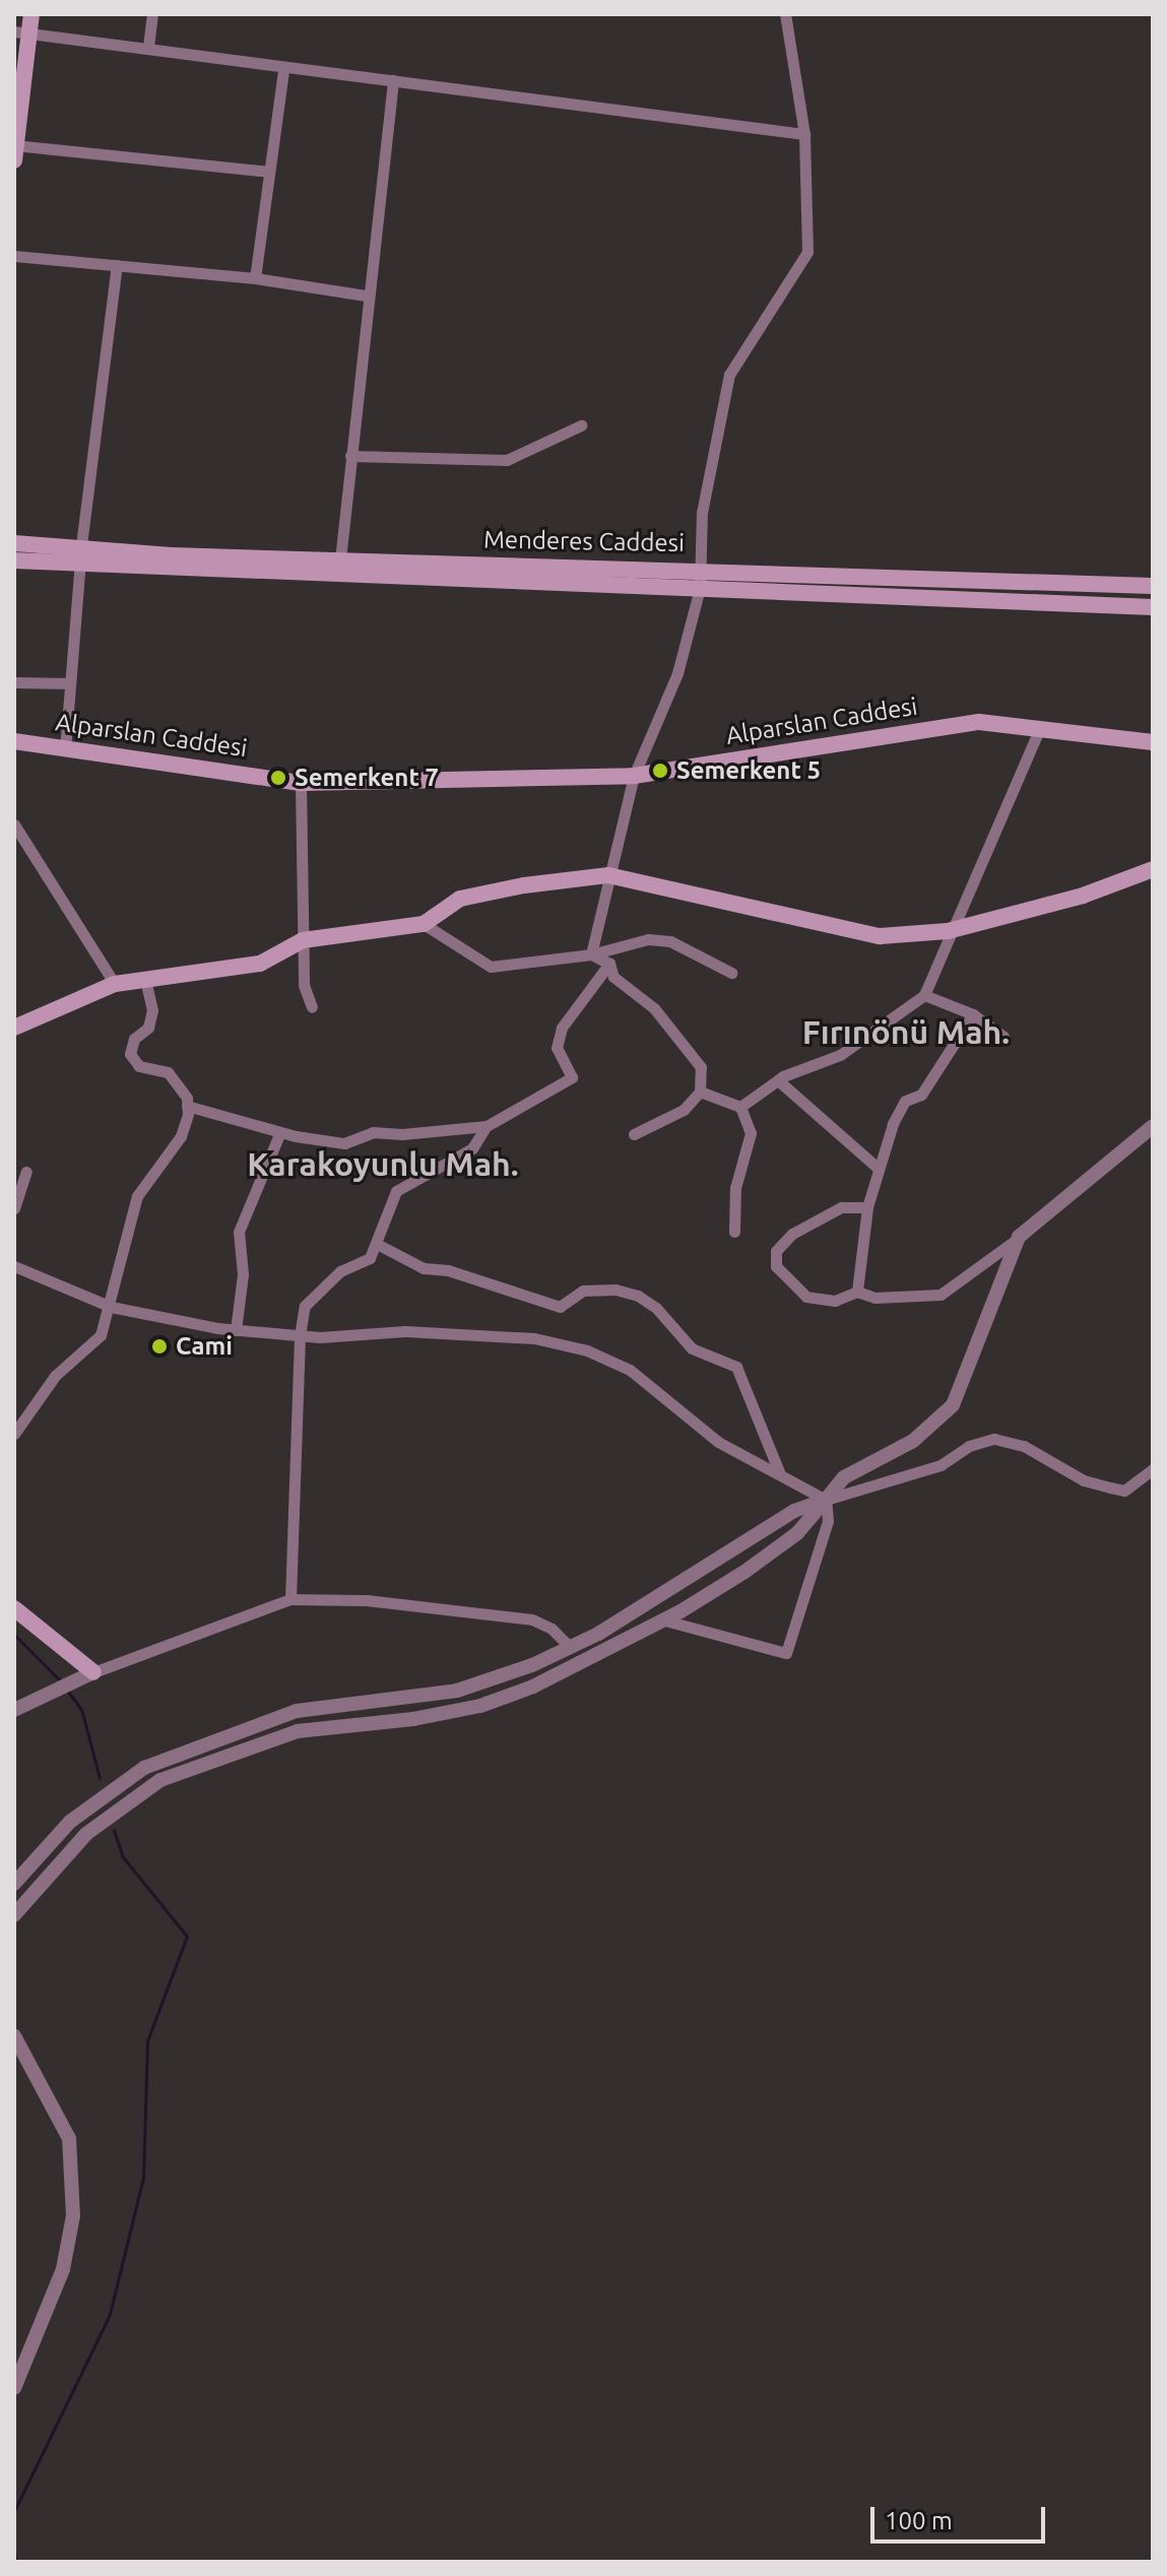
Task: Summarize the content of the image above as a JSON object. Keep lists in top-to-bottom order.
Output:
{
  "streets": {
    "main road": ["Menderes Caddesi", "Alparslan Caddesi"]
  },
  "districts": ["Fırınönü Mah.", "Karakoyunlu Mah."],
  "places": ["Semerkent 5", "Semerkent 7", "Cami"],
  "scale_bar": "100 m"
}
